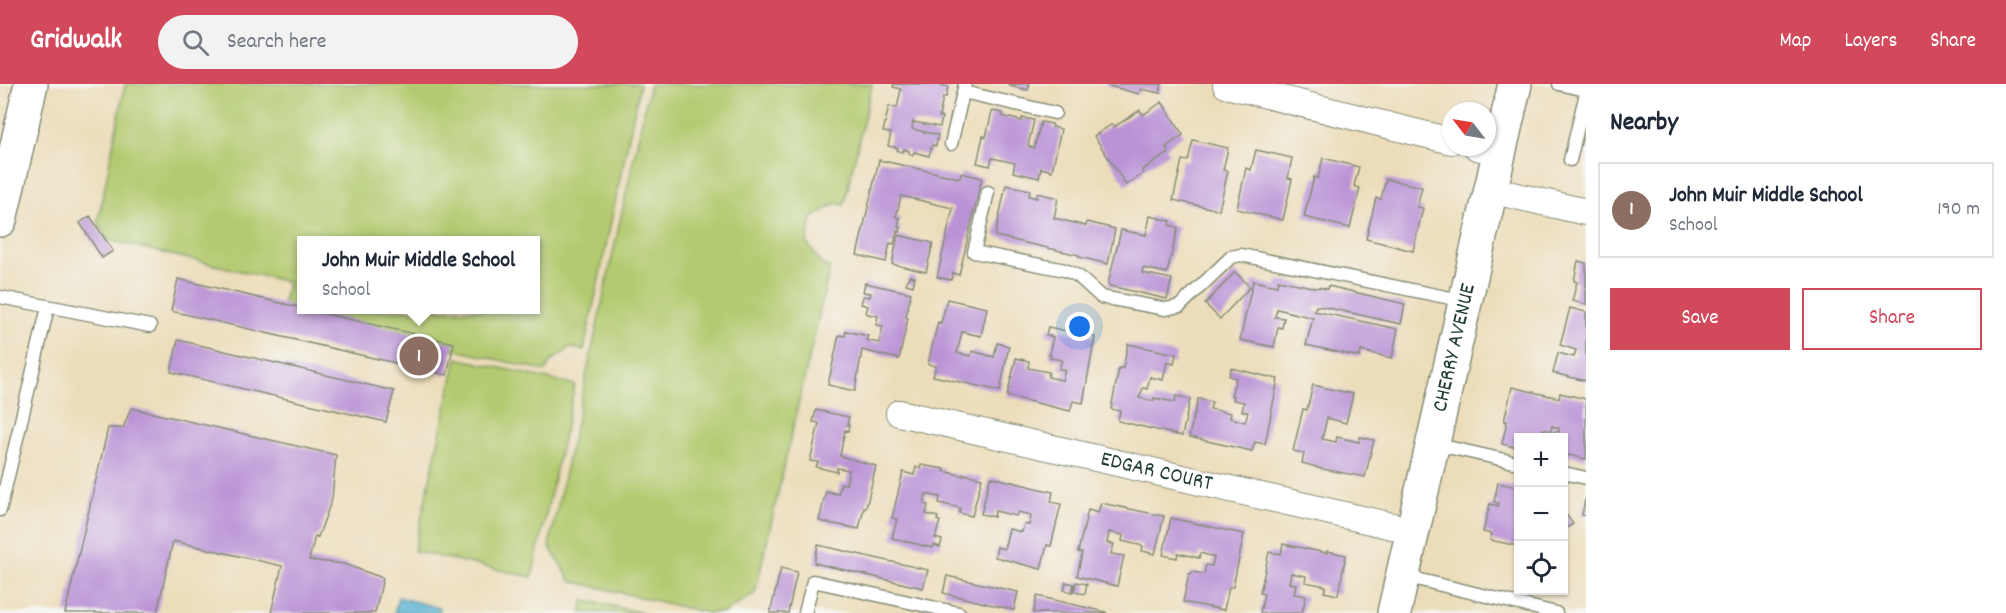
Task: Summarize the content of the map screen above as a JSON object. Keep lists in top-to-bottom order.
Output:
{
  "streets": {
    "street": ["CHERRY AVENUE", "EDGAR COURT"]
  },
  "crossings": [
    ["CHERRY AVENUE", "EDGAR COURT"]
  ],
  "north": "top left",
  "page": {
    "header": "Gridwalk",
    "search": "Search here",
    "nav": ["Map", "Layers", "Share"],
    "heading": "Nearby",
    "list": [
      {
        "mark": "1",
        "name": "John Muir Middle School",
        "note": "School",
        "value": "190 m"
      }
    ],
    "popup": ["John Muir Middle School", "School"],
    "buttons": ["Save", "Share"],
    "pins": "1",
    "map_buttons": ["+", "−"]
  }
}
